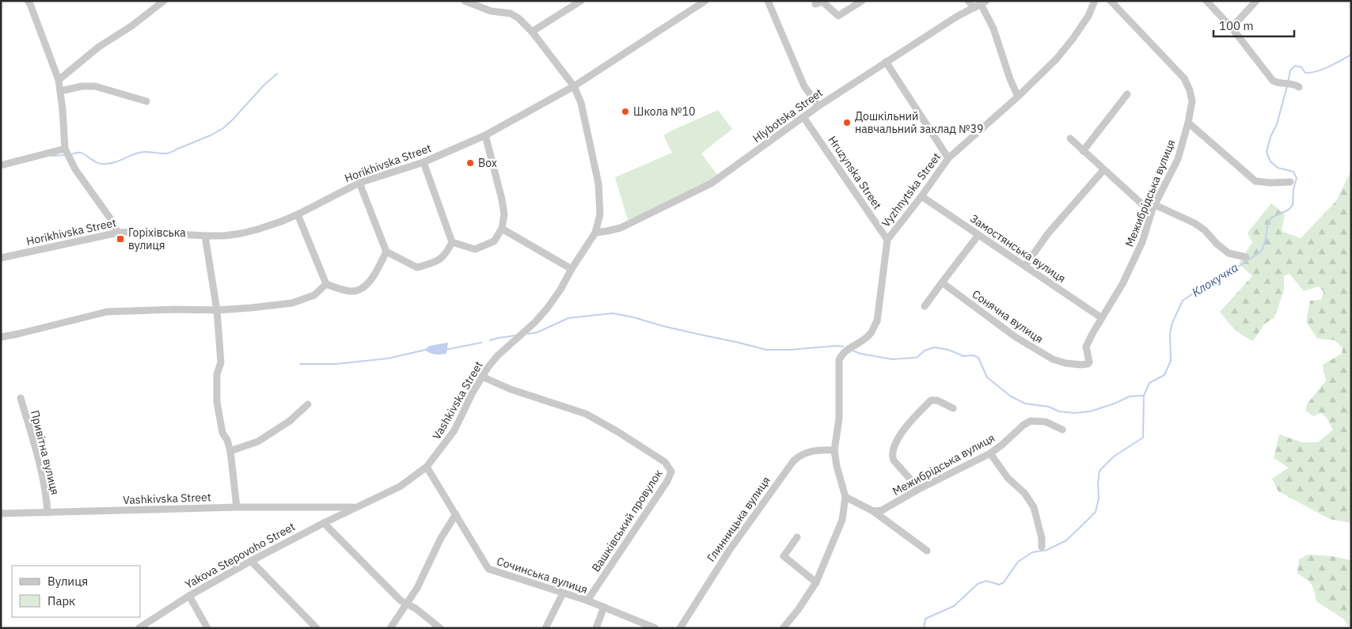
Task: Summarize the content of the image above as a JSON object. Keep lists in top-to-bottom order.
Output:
{
  "streets": {
    "street": [
      "Hlybotska Street",
      "Horikhivska Street",
      "Hruzynska Street",
      "Vyzhnytska Street",
      "Межибрідська вулиця",
      "Замостянська вулиця",
      "Сонячна вулиця",
      "Vashkivska Street",
      "Привітна вулиця",
      "Глинницька вулиця",
      "Вашківський провулок",
      "Yakova Stepovoho Street",
      "Сочинська вулиця"
    ]
  },
  "crossings": [
    ["Hlybotska Street", "Hruzynska Street"],
    ["Hlybotska Street", "Vashkivska Street"],
    ["Horikhivska Street", "Vashkivska Street"],
    ["Hruzynska Street", "Vyzhnytska Street"],
    ["Vyzhnytska Street", "Замостянська вулиця"],
    ["Vyzhnytska Street", "Глинницька вулиця"],
    ["Межибрідська вулиця", "Замостянська вулиця"],
    ["Межибрідська вулиця", "Сонячна вулиця"],
    ["Vashkivska Street", "Привітна вулиця"],
    ["Vashkivska Street", "Вашківський провулок"],
    ["Vashkivska Street", "Yakova Stepovoho Street"],
    ["Vashkivska Street", "Сочинська вулиця"],
    ["Вашківський провулок", "Сочинська вулиця"]
  ],
  "water": ["Клокучка"],
  "places": {
    "other": ["Школа №10", "Дошкільний навчальний заклад №39", "Box"],
    "transit": ["Горіхівська вулиця"]
  },
  "legend": ["Вулиця", "Парк"],
  "scale_bar": "100 m"
}
